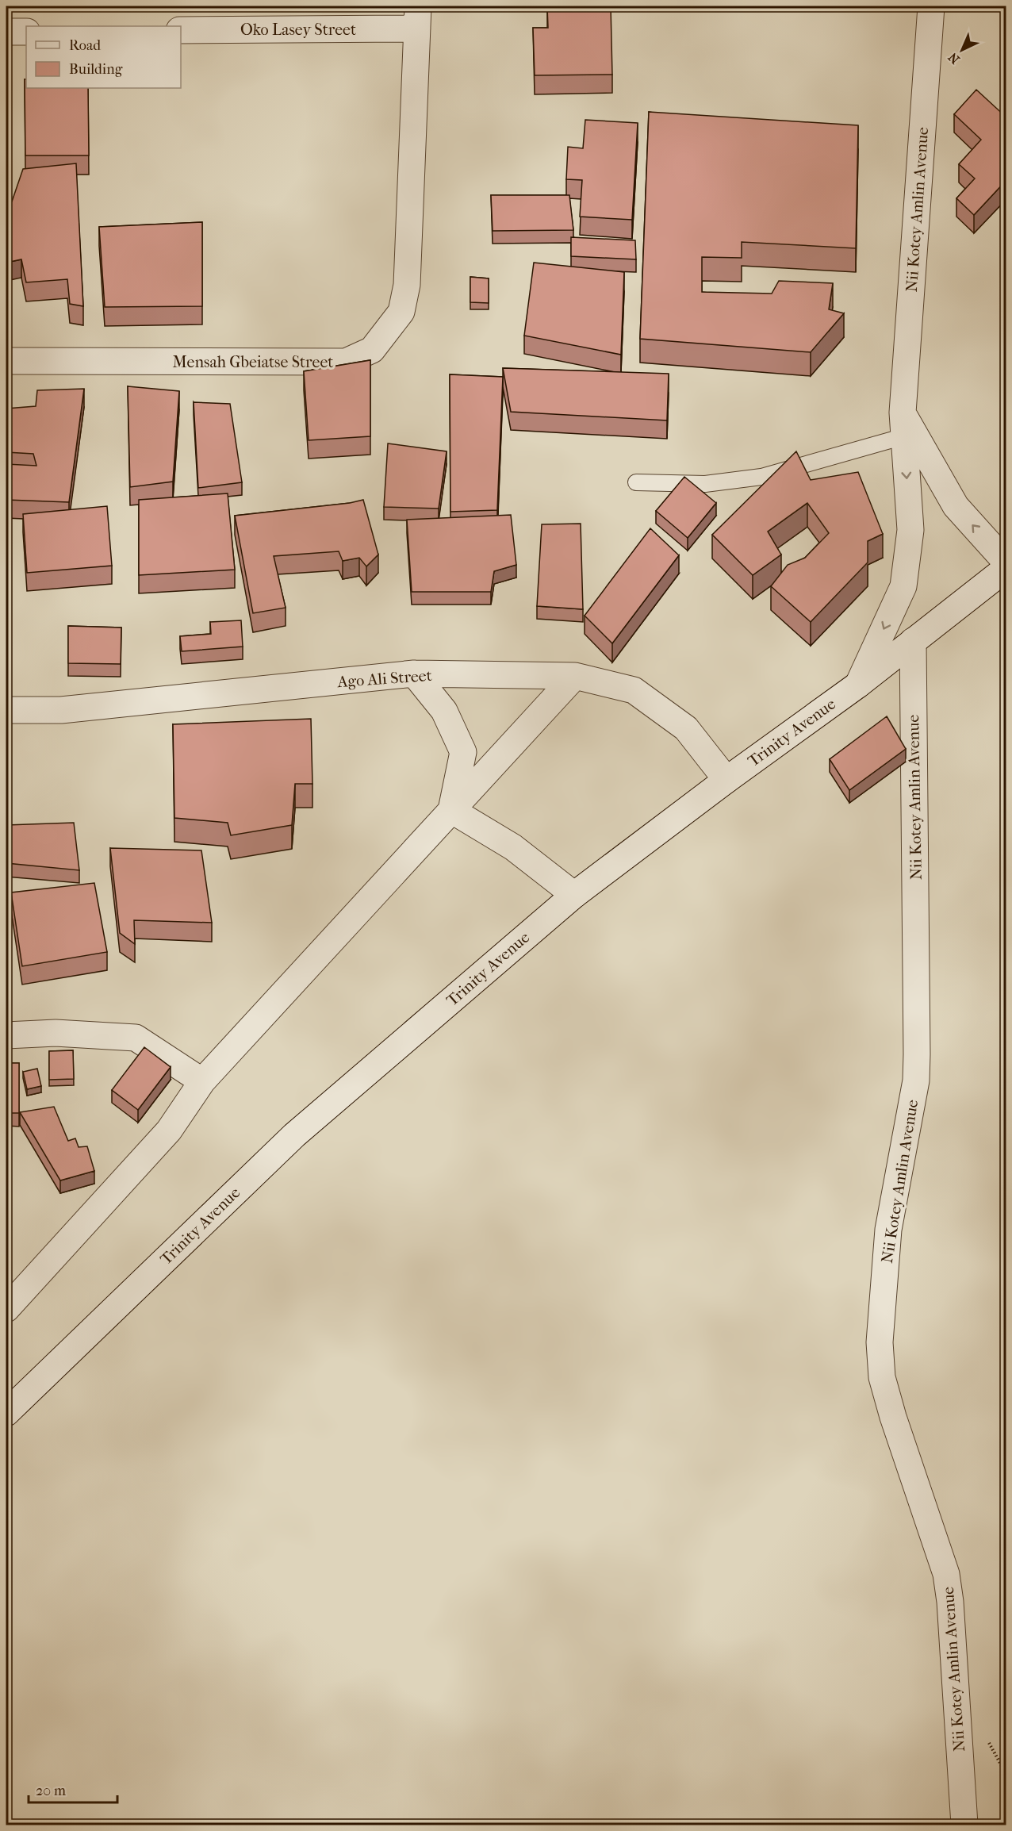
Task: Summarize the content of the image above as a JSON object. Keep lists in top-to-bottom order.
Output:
{
  "streets": {
    "street": [
      "Oko Lasey Street",
      "Nii Kotey Amlin Avenue",
      "Mensah Gbeiatse Street",
      "Ago Ali Street",
      "Trinity Avenue"
    ]
  },
  "crossings": [
    ["Oko Lasey Street", "Mensah Gbeiatse Street"],
    ["Nii Kotey Amlin Avenue", "Trinity Avenue"],
    ["Ago Ali Street", "Trinity Avenue"]
  ],
  "legend": ["Road", "Building"],
  "scale_bar": "20 m",
  "north": "bottom left"
}
